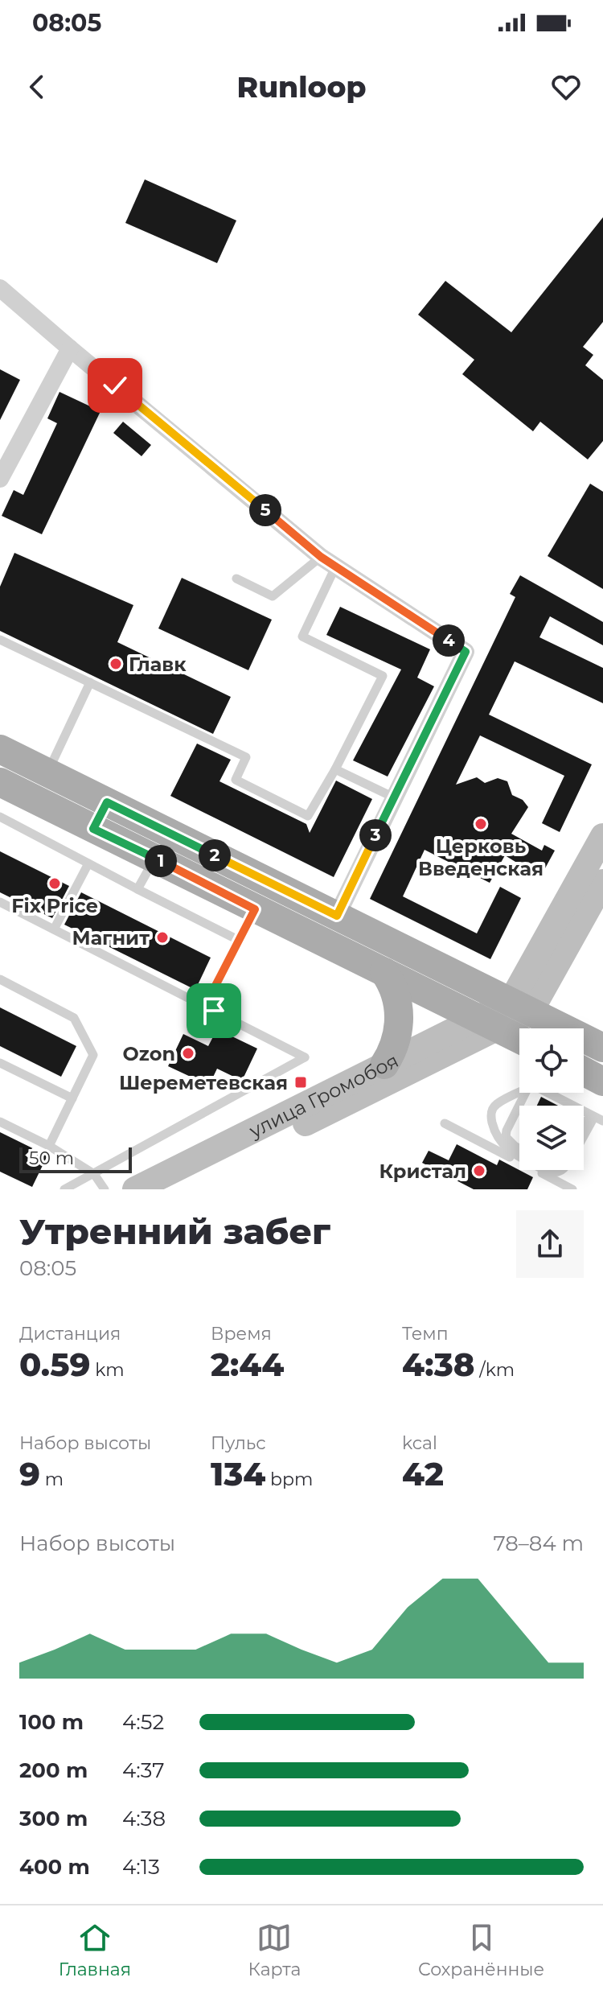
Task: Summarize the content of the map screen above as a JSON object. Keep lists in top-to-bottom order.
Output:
{
  "streets": {
    "main road": ["улица Громобоя"]
  },
  "places": {
    "other": [
      "Главк",
      "Церковь Введенская",
      "Fix Price",
      "Магнит",
      "Ozon",
      "Кристал"
    ],
    "transit": ["Шереметевская"]
  },
  "scale_bar": "50 m",
  "page": {
    "status": "08:05",
    "header": "Runloop",
    "pins": [
      "5",
      "4",
      "3",
      "2",
      "1"
    ],
    "scale": "50 m",
    "heading": ["Утренний забег", "08:05"],
    "stats": [
      ["Дистанция", "0.59 km"],
      ["Время", "2:44"],
      ["Темп", "4:38 /km"],
      ["Набор высоты", "9 m"],
      ["Пульс", "134 bpm"],
      ["kcal", "42"]
    ],
    "chart": ["Набор высоты", "78–84 m"],
    "list": [
      {
        "name": "100 m",
        "note": "4:52"
      },
      {
        "name": "200 m",
        "note": "4:37"
      },
      {
        "name": "300 m",
        "note": "4:38"
      },
      {
        "name": "400 m",
        "note": "4:13"
      }
    ],
    "tabs": ["Главная", "Карта", "Сохранённые"]
  }
}
